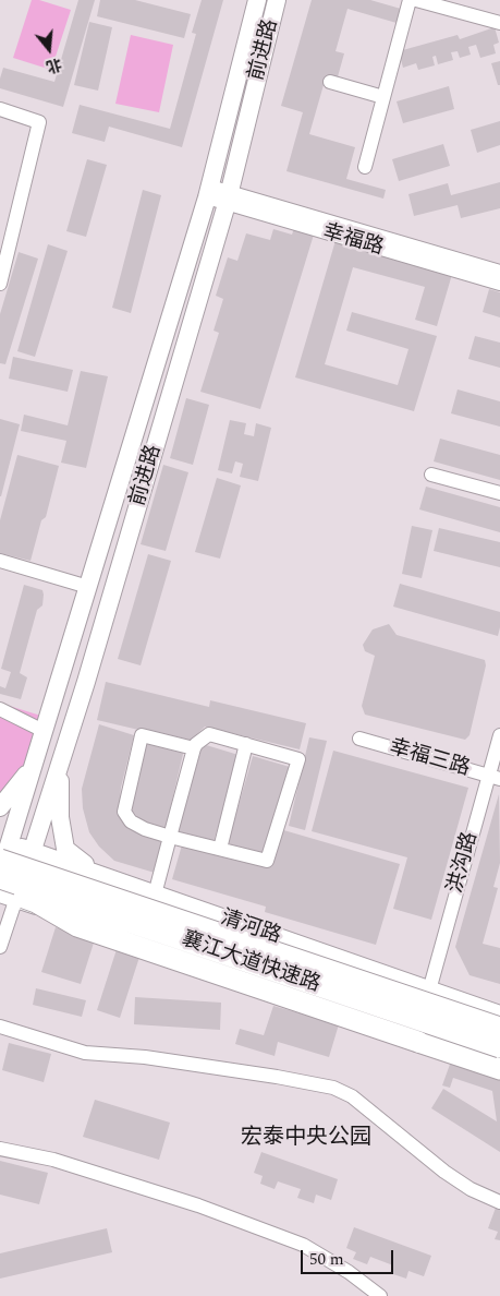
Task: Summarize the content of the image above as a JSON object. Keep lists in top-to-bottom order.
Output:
{
  "streets": {
    "highway": ["襄江大道快速路"],
    "main road": ["前进路", "清河路"],
    "street": ["幸福路", "幸福三路", "洪沟路"]
  },
  "crossings": [
    ["前进路", "幸福路"],
    ["前进路", "清河路"],
    ["前进路", "襄江大道快速路"],
    ["幸福三路", "洪沟路"],
    ["洪沟路", "清河路"],
    ["清河路", "襄江大道快速路"]
  ],
  "districts": ["宏泰中央公园"],
  "scale_bar": "50 m",
  "north": "bottom"
}
